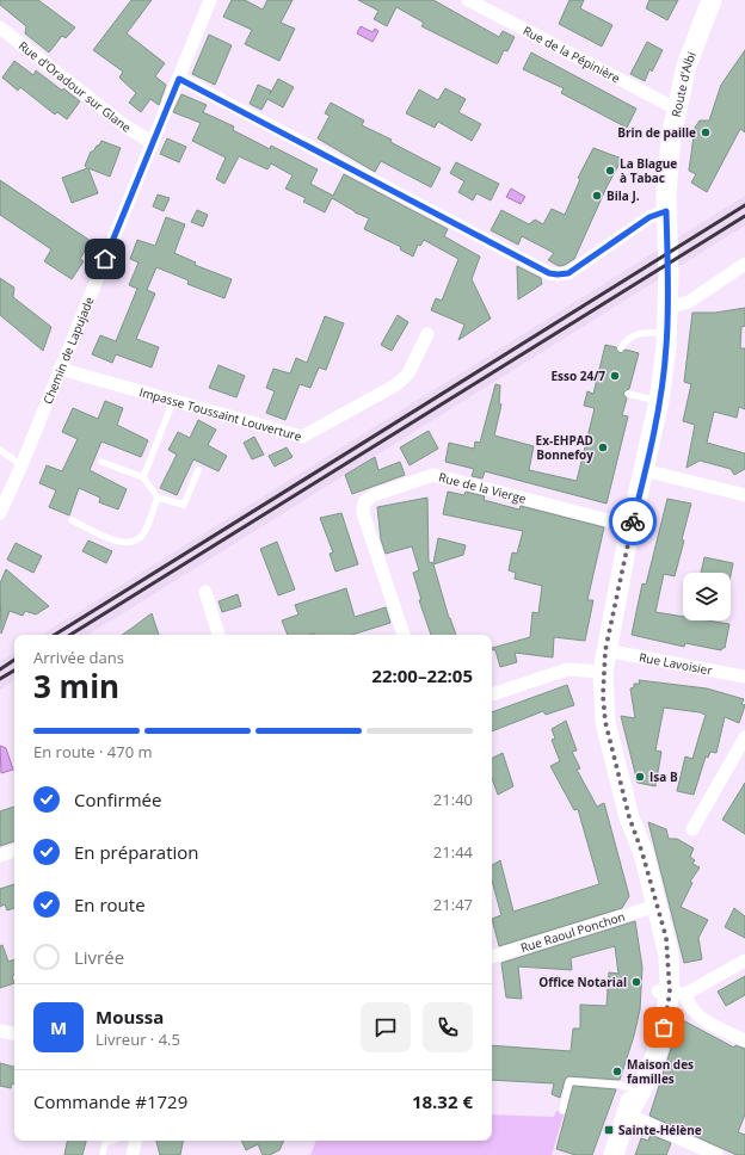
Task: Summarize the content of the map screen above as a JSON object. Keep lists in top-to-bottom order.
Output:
{
  "streets": {
    "main road": ["Route d'Albi"],
    "street": [
      "Rue de la Pépinière",
      "Rue d'Oradour sur Glane",
      "Chemin de Lapujade",
      "Impasse Toussaint Louverture",
      "Rue de la Vierge",
      "Rue Lavoisier",
      "Rue Raoul Ponchon"
    ]
  },
  "crossings": [
    ["Rue de la Pépinière", "Route d'Albi"],
    ["Route d'Albi", "Rue de la Vierge"],
    ["Route d'Albi", "Rue Lavoisier"],
    ["Route d'Albi", "Rue Raoul Ponchon"],
    ["Rue d'Oradour sur Glane", "Chemin de Lapujade"],
    ["Chemin de Lapujade", "Impasse Toussaint Louverture"]
  ],
  "places": {
    "other": [
      "Brin de paille",
      "La Blague à Tabac",
      "Bila J.",
      "Esso 24/7",
      "Ex-EHPAD Bonnefoy",
      "Isa B",
      "Office Notarial",
      "Maison des familles"
    ],
    "transit": ["Sainte-Hélène"]
  },
  "page": {
    "heading": ["3 min", "Arrivée dans", "22:00–22:05"],
    "panel": [
      "Moussa",
      "Livreur · 4.5",
      "Commande #1729",
      "18.32 €"
    ],
    "bar": "En route · 470 m",
    "list": [
      ["Confirmée", "21:40"],
      ["En préparation", "21:44"],
      ["En route", "21:47"],
      "Livrée"
    ],
    "round": "M"
  }
}
